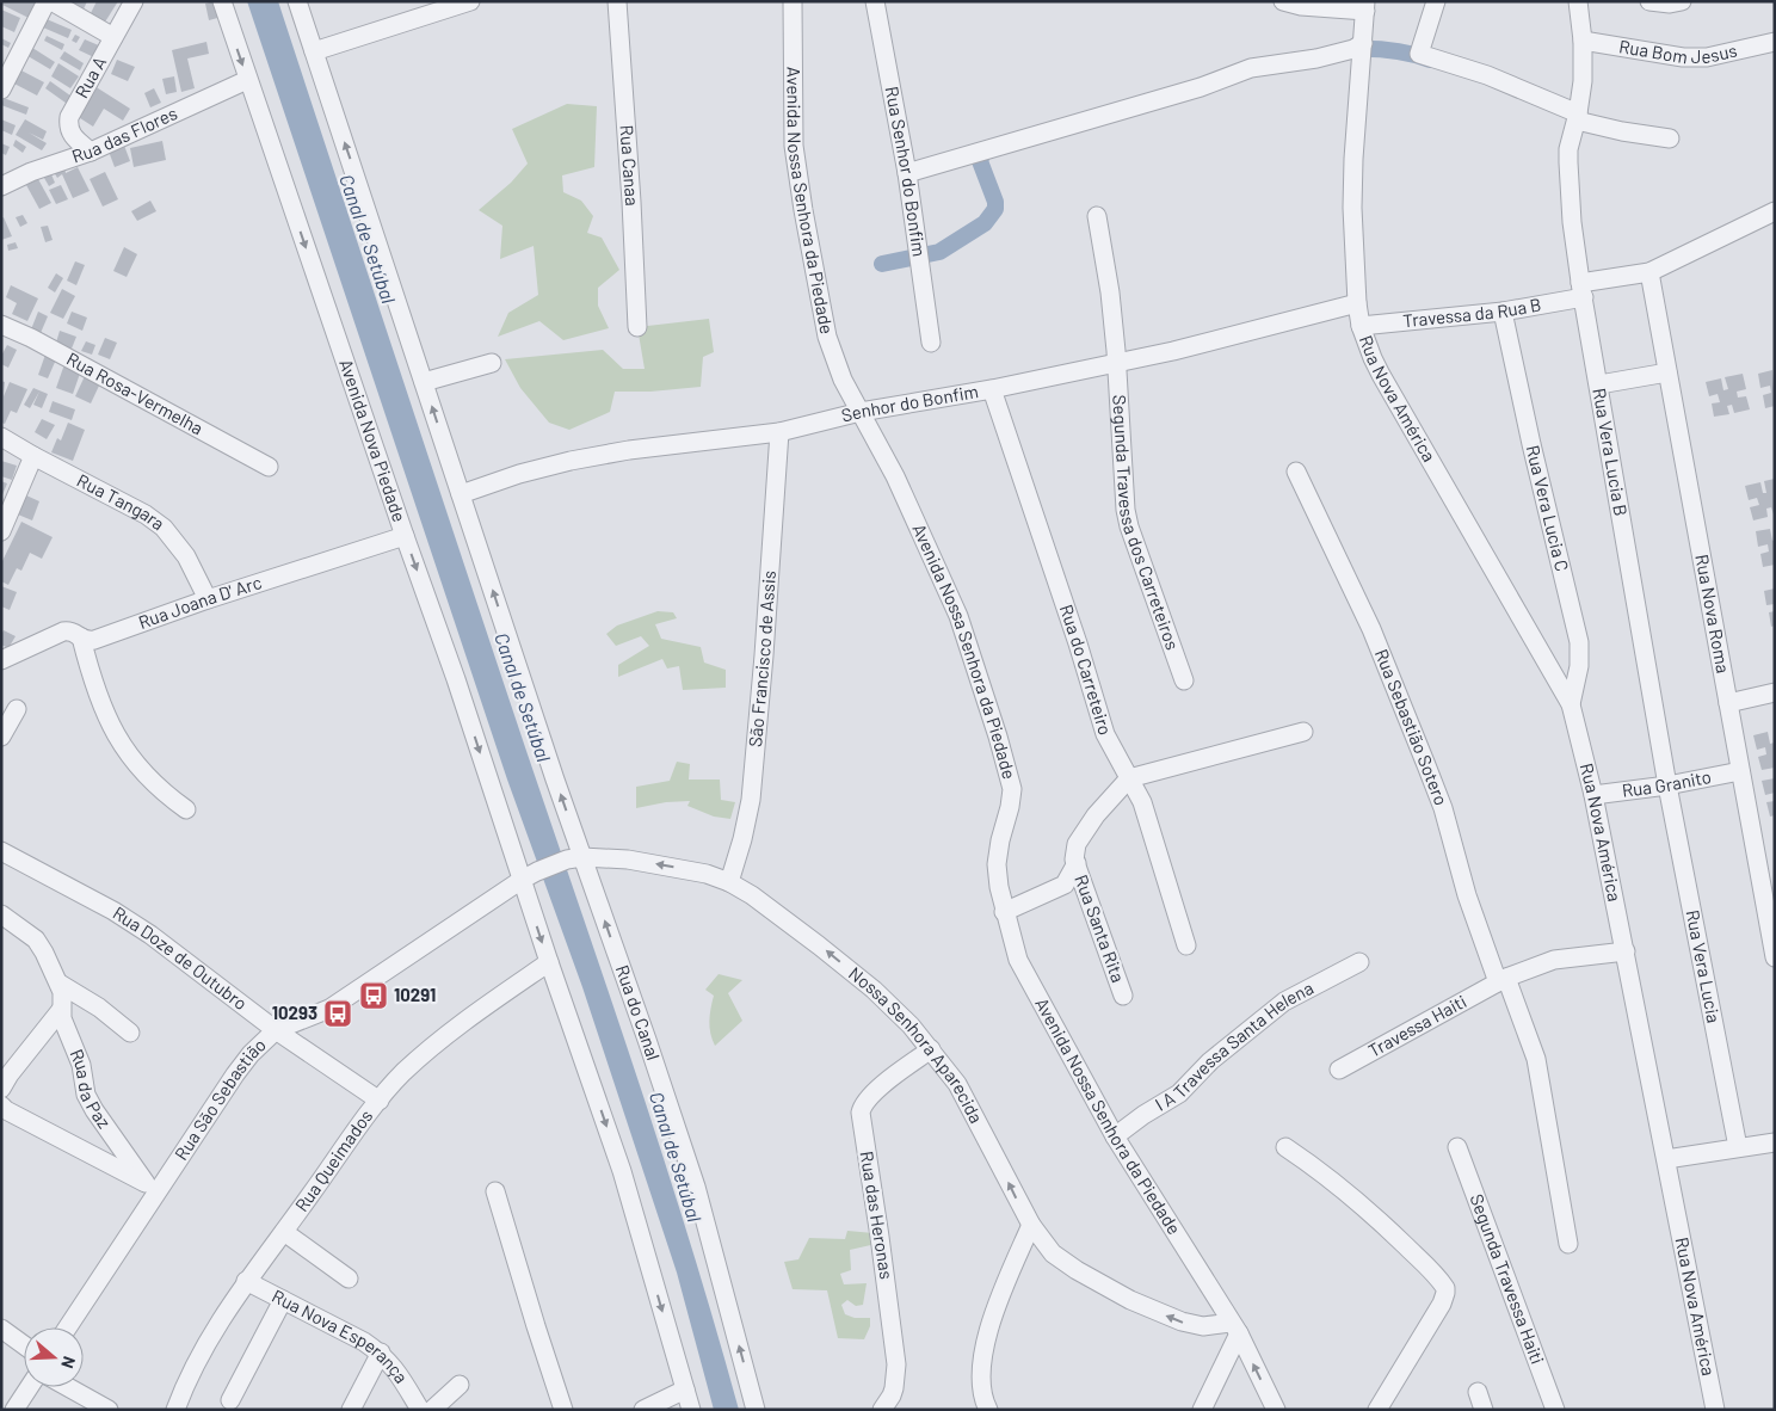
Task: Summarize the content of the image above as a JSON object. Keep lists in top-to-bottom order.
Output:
{
  "streets": {
    "street": [
      "Rua Bom Jesus",
      "Rua A",
      "Rua das Flores",
      "Rua Canaa",
      "Rua Senhor do Bonfim",
      "Avenida Nossa Senhora da Piedade",
      "Travessa da Rua B",
      "Rua Rosa-Vermelha",
      "Rua Nova América",
      "Senhor do Bonfim",
      "Avenida Nova Piedade",
      "Rua Vera Lucia B",
      "Rua Tangara",
      "Rua Vera Lucia C",
      "Segunda Travessa dos Carreteiros",
      "Rua Joana D' Arc",
      "Rua Nova Roma",
      "São Francisco de Assis",
      "Rua do Carreteiro",
      "Rua Sebastião Sotero",
      "Rua Granito",
      "Rua Santa Rita",
      "Rua Doze de Outubro",
      "Rua Vera Lucia",
      "Rua do Canal",
      "Travessa Haiti",
      "I A Travessa Santa Helena",
      "Nossa Senhora Aparecida",
      "Rua da Paz",
      "Rua São Sebastião",
      "Rua Queimados",
      "Rua das Heronas",
      "Segunda Travessa Haiti",
      "Rua Nova Esperança"
    ]
  },
  "crossings": [
    ["Rua Bom Jesus", "Rua Vera Lucia B"],
    ["Rua A", "Rua das Flores"],
    ["Rua das Flores", "Avenida Nova Piedade"],
    ["Avenida Nossa Senhora da Piedade", "Senhor do Bonfim"],
    ["Avenida Nossa Senhora da Piedade", "I A Travessa Santa Helena"],
    ["Avenida Nossa Senhora da Piedade", "Nossa Senhora Aparecida"],
    ["Travessa da Rua B", "Rua Nova América"],
    ["Travessa da Rua B", "Rua Vera Lucia B"],
    ["Travessa da Rua B", "Rua Vera Lucia C"],
    ["Travessa da Rua B", "Rua Nova Roma"],
    ["Rua Nova América", "Senhor do Bonfim"],
    ["Rua Nova América", "Rua Vera Lucia C"],
    ["Rua Nova América", "Rua Granito"],
    ["Senhor do Bonfim", "Segunda Travessa dos Carreteiros"],
    ["Senhor do Bonfim", "São Francisco de Assis"],
    ["Senhor do Bonfim", "Rua do Carreteiro"],
    ["Avenida Nova Piedade", "Rua Joana D' Arc"],
    ["Avenida Nova Piedade", "Nossa Senhora Aparecida"],
    ["Avenida Nova Piedade", "Rua São Sebastião"],
    ["Rua Vera Lucia B", "Rua Granito"],
    ["Rua Vera Lucia B", "Rua Vera Lucia"],
    ["Rua Tangara", "Rua Joana D' Arc"],
    ["Rua Nova Roma", "Rua Granito"],
    ["São Francisco de Assis", "Nossa Senhora Aparecida"],
    ["Rua Sebastião Sotero", "Travessa Haiti"],
    ["Rua Granito", "Rua Vera Lucia"],
    ["Rua Doze de Outubro", "Rua São Sebastião"],
    ["Rua Doze de Outubro", "Rua Queimados"],
    ["Rua do Canal", "Nossa Senhora Aparecida"],
    ["Nossa Senhora Aparecida", "Rua São Sebastião"],
    ["Nossa Senhora Aparecida", "Rua das Heronas"],
    ["Rua da Paz", "Rua São Sebastião"],
    ["Rua Queimados", "Rua Nova Esperança"]
  ],
  "one_way": ["Nossa Senhora Aparecida"],
  "water": ["Canal de Setúbal"],
  "places": {
    "bus stop": ["10291", "10293"]
  },
  "north": "right"
}
